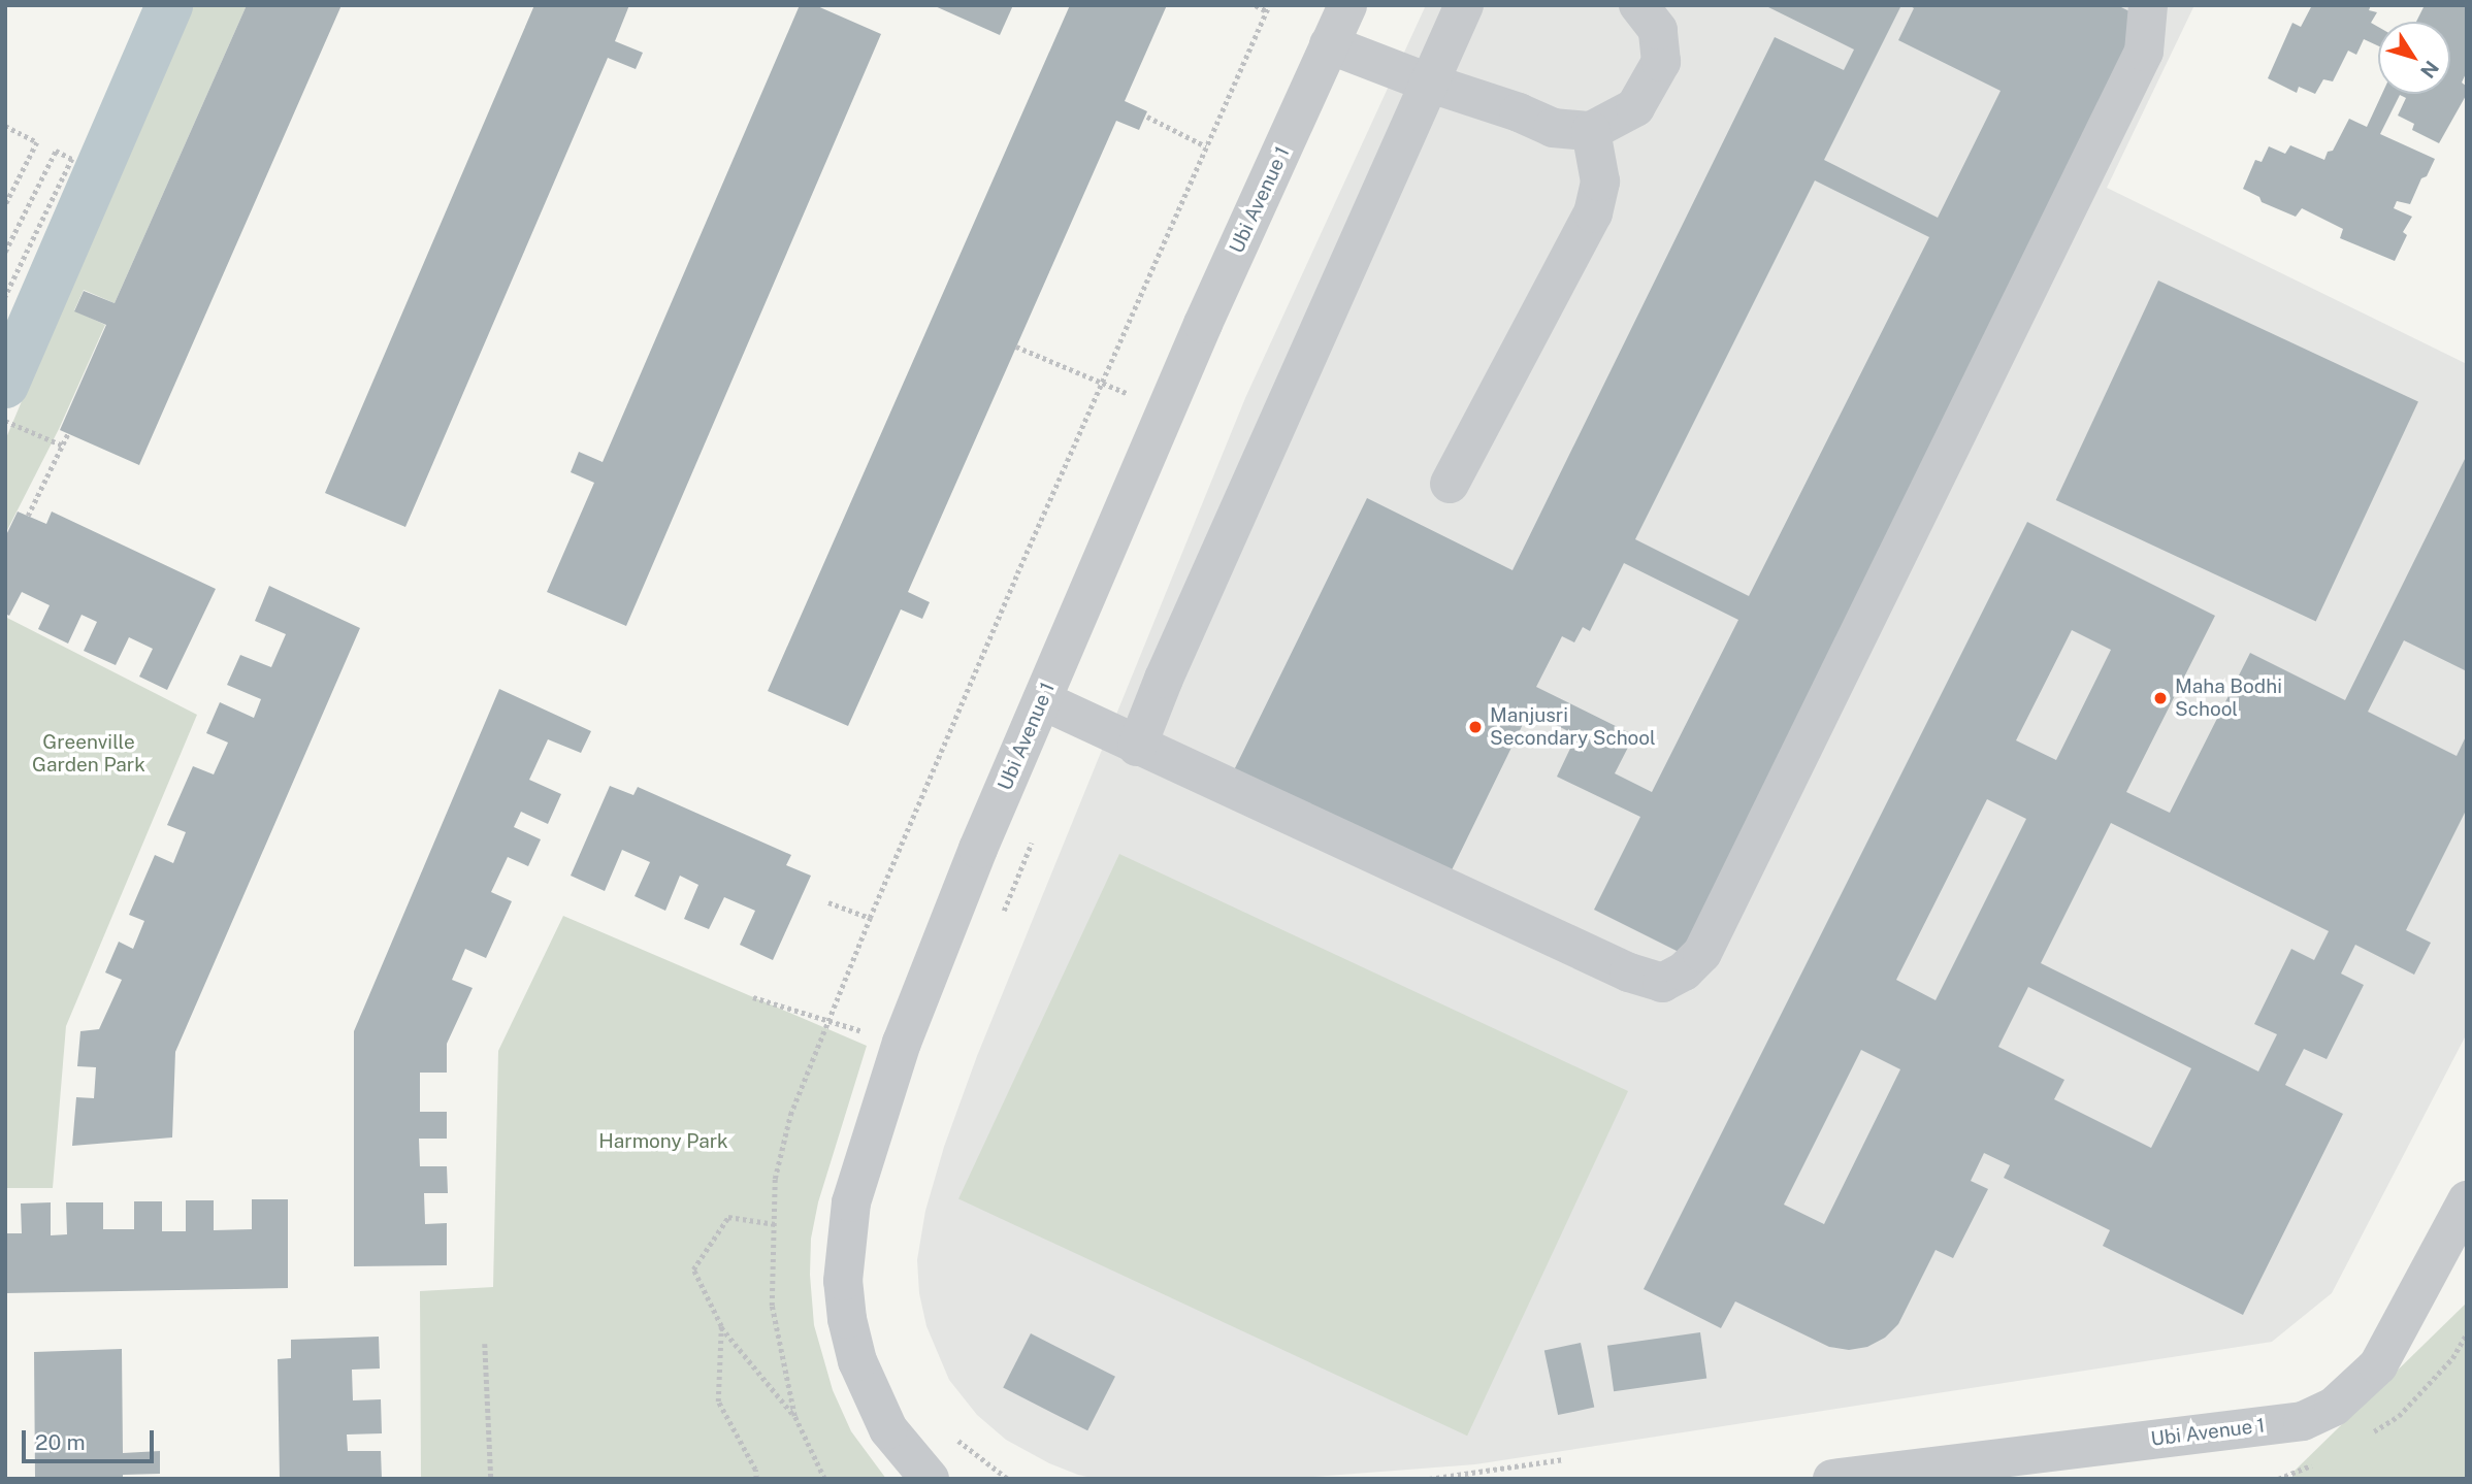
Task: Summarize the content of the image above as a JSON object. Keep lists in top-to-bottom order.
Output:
{
  "streets": {
    "street": ["Ubi Avenue 1"]
  },
  "parks": ["Greenville Garden Park", "Harmony Park"],
  "places": ["Maha Bodhi School", "Manjusri Secondary School"],
  "scale_bar": "20 m",
  "north": "bottom right"
}
